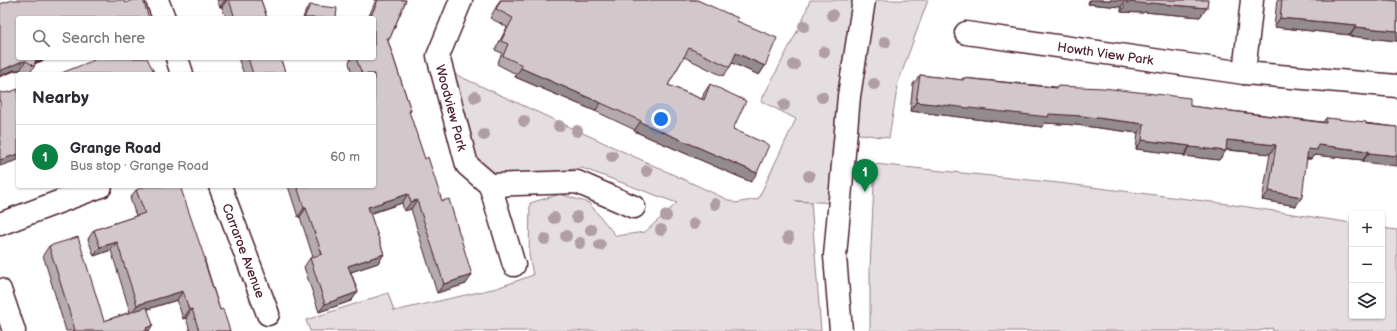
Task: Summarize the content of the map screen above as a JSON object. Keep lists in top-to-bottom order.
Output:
{
  "streets": {
    "street": ["Howth View Park", "Woodview Park", "Carraroe Avenue"]
  },
  "page": {
    "search": "Search here",
    "heading": "Nearby",
    "list": [
      {
        "mark": "1",
        "name": "Grange Road",
        "note": "Bus stop · Grange Road",
        "value": "60 m"
      }
    ],
    "pins": "1",
    "map_buttons": ["+", "−"]
  }
}
